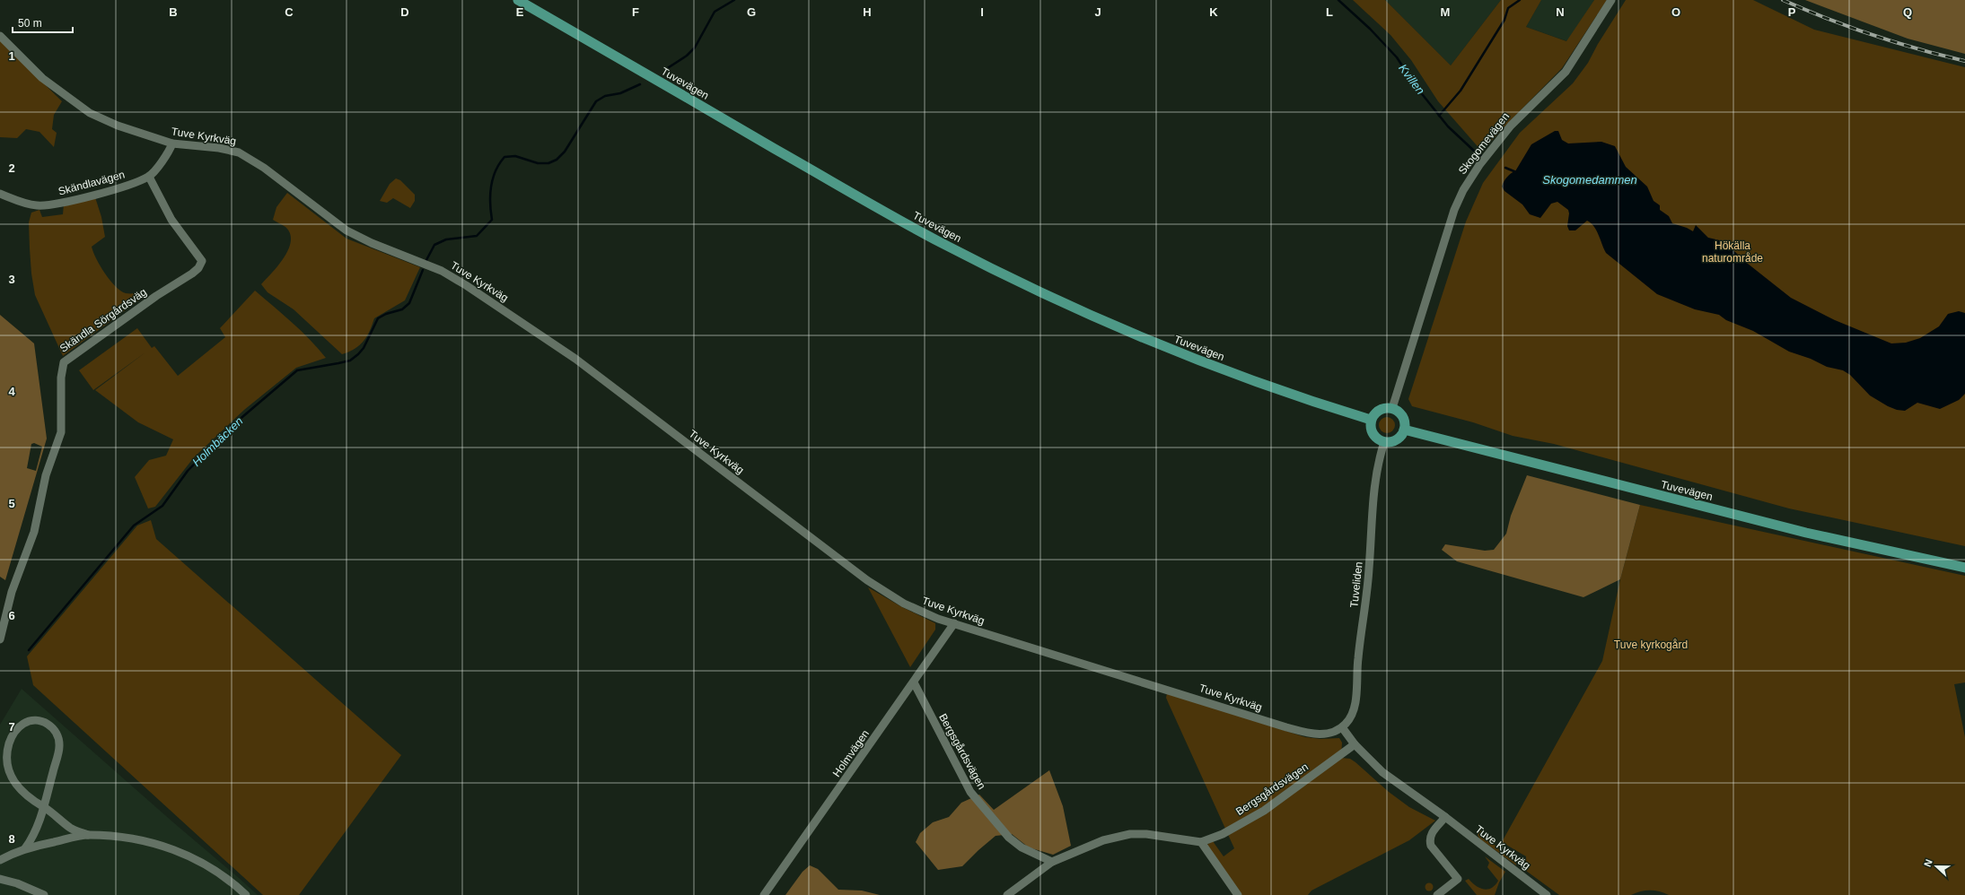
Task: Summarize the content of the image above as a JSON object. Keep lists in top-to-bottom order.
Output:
{
  "streets": {
    "main road": ["Tuvevägen"],
    "street": [
      "Tuve Kyrkväg",
      "Skogomevägen",
      "Skändlavägen",
      "Skändla Sörgårdsväg",
      "Tuveliden",
      "Bergsgårdsvägen",
      "Holmvägen"
    ]
  },
  "crossings": [
    ["Tuvevägen", "Skogomevägen"],
    ["Tuvevägen", "Tuveliden"],
    ["Tuve Kyrkväg", "Tuveliden"],
    ["Tuve Kyrkväg", "Bergsgårdsvägen"],
    ["Tuve Kyrkväg", "Holmvägen"],
    ["Skogomevägen", "Tuveliden"],
    ["Skändlavägen", "Skändla Sörgårdsväg"],
    ["Bergsgårdsvägen", "Holmvägen"]
  ],
  "water": ["Kvillen", "Skogomedammen", "Holmbäcken"],
  "parks": ["Hökälla naturområde", "Tuve kyrkogård"],
  "scale_bar": "50 m",
  "north": "left",
  "grid": {
    "columns": [
      "B",
      "C",
      "D",
      "E",
      "F",
      "G",
      "H",
      "I",
      "J",
      "K",
      "L",
      "M",
      "N",
      "O",
      "P",
      "Q"
    ],
    "rows": [
      "1",
      "2",
      "3",
      "4",
      "5",
      "6",
      "7",
      "8"
    ]
  }
}
